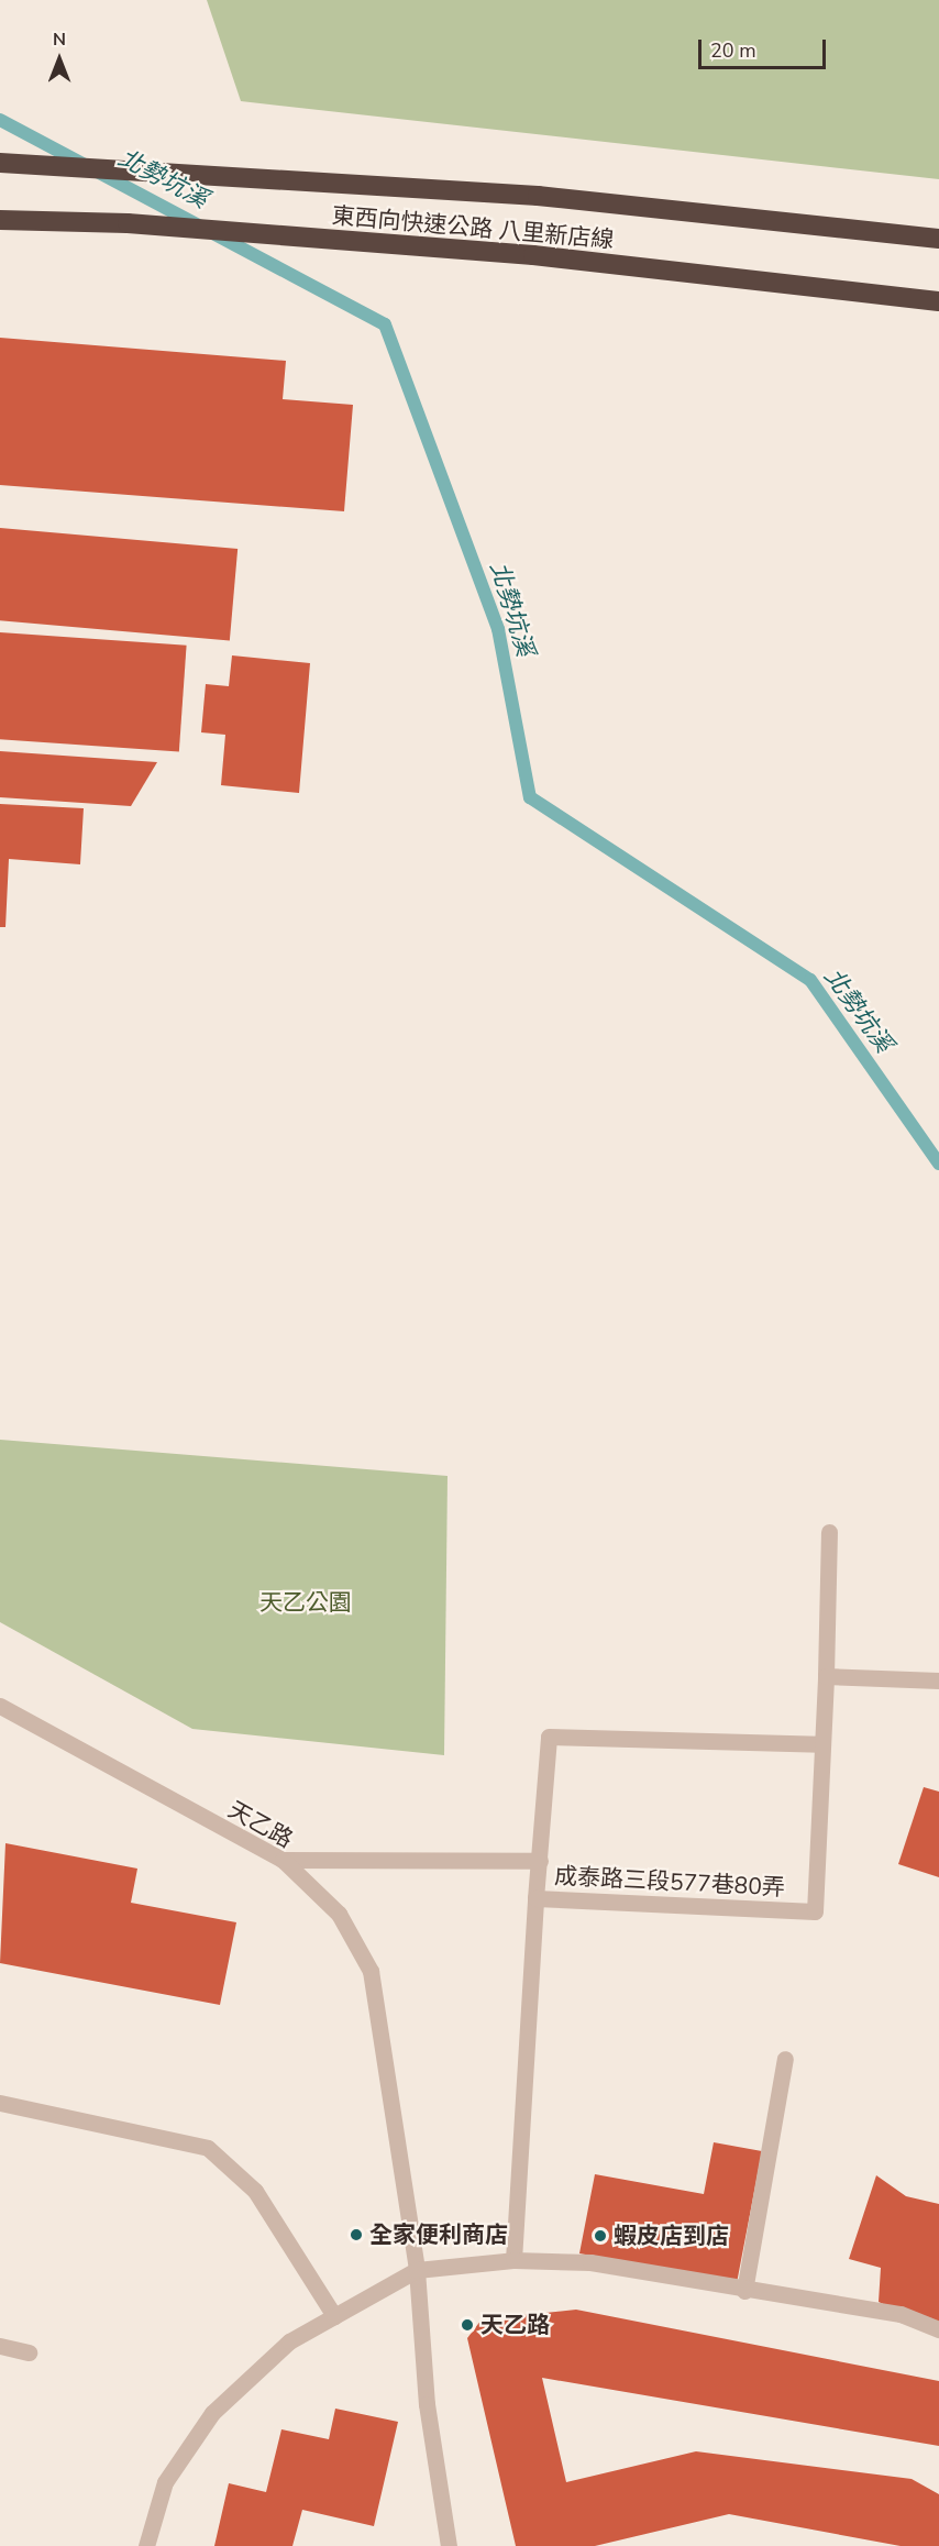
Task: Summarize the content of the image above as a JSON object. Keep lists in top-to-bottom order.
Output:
{
  "streets": {
    "highway": ["東西向快速公路 八里新店線"],
    "street": ["天乙路", "成泰路三段577巷80弄"]
  },
  "crossings": [
    ["天乙路", "成泰路三段577巷80弄"]
  ],
  "water": ["北勢坑溪"],
  "parks": ["天乙公園"],
  "places": ["全家便利商店", "蝦皮店到店", "天乙路"],
  "scale_bar": "20 m",
  "north": "top"
}
